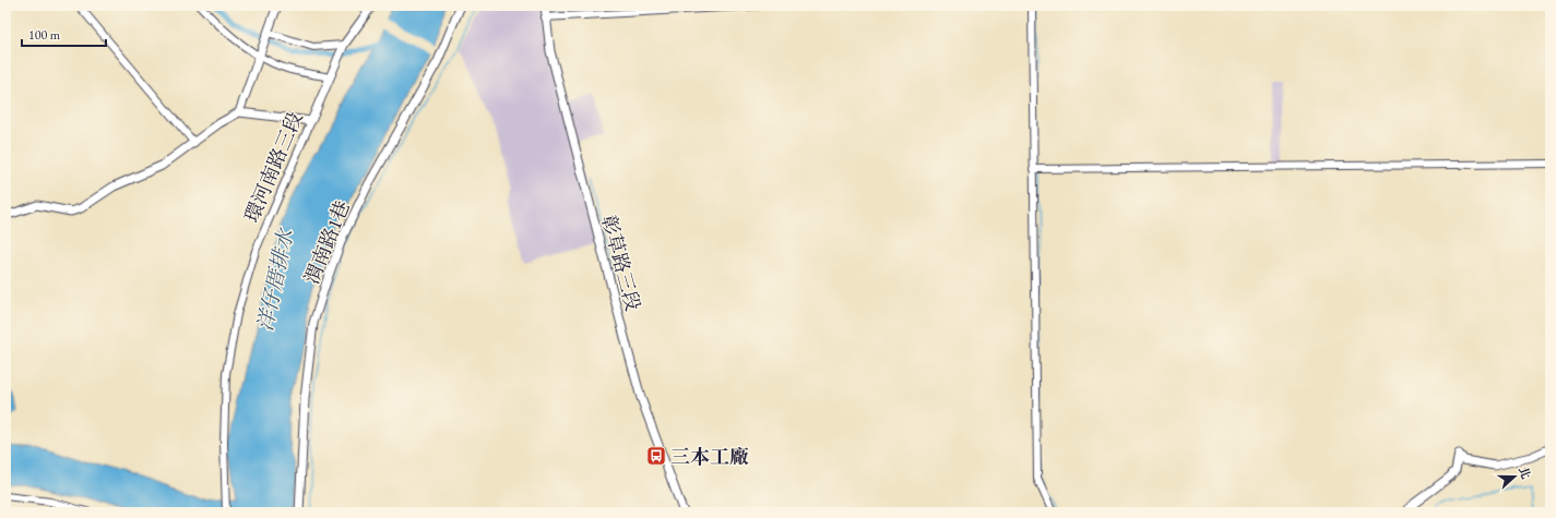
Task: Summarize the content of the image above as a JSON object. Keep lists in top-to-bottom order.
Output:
{
  "streets": {
    "street": ["環河南路三段", "渭南路1巷", "彰草路三段"]
  },
  "water": ["洋仔厝排水"],
  "places": {
    "bus stop": ["三本工廠"]
  },
  "scale_bar": "100 m",
  "north": "right"
}
